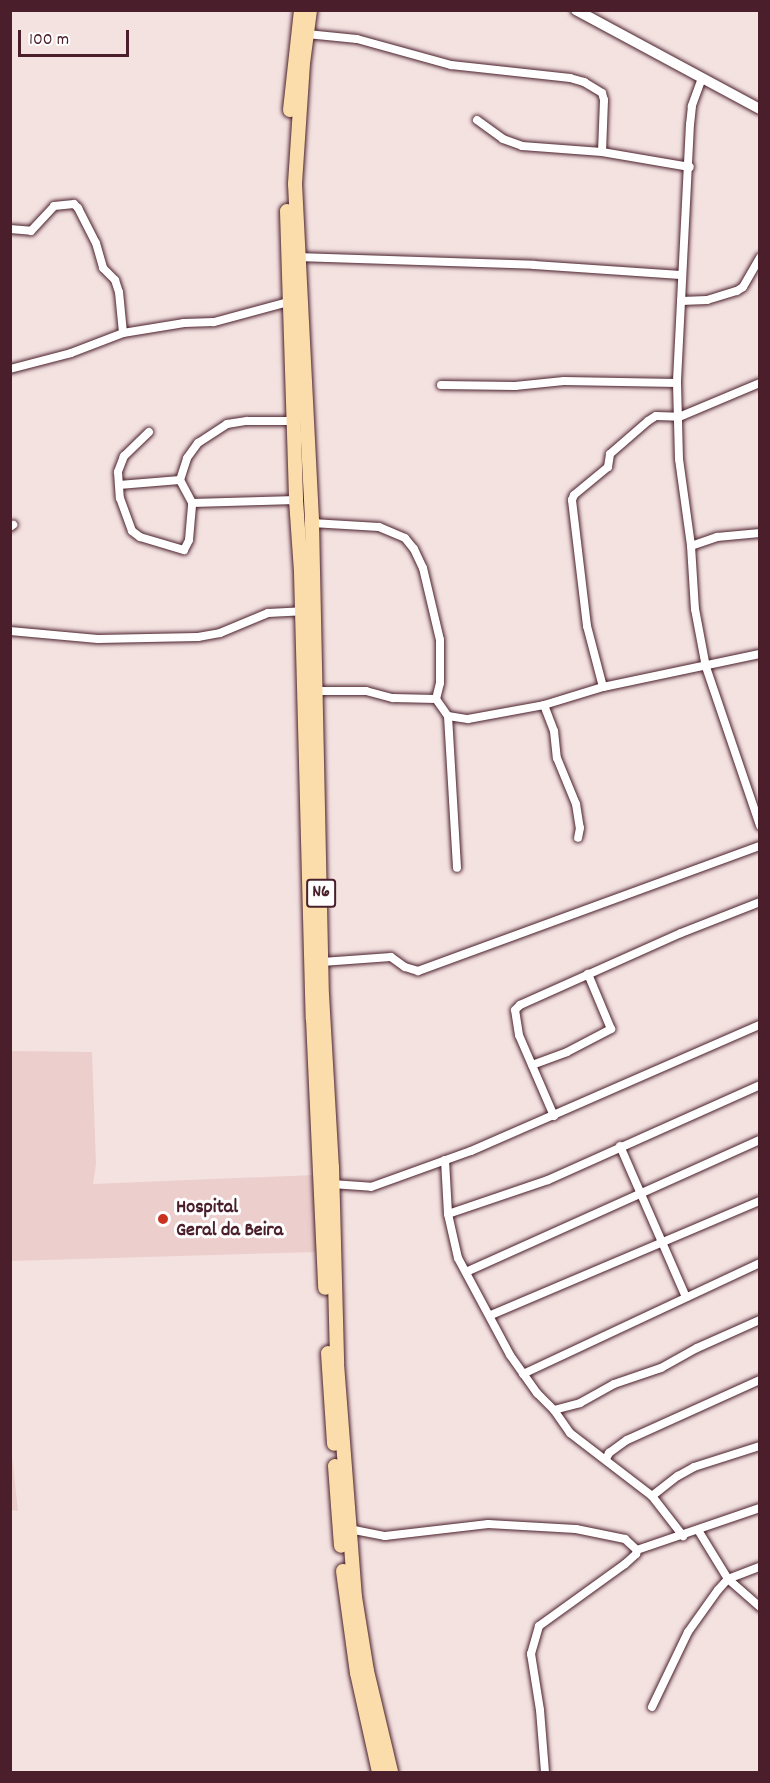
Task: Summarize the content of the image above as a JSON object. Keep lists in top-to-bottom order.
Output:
{
  "streets": {
    "highway": ["N6"]
  },
  "places": ["Hospital Geral da Beira"],
  "scale_bar": "100 m"
}
